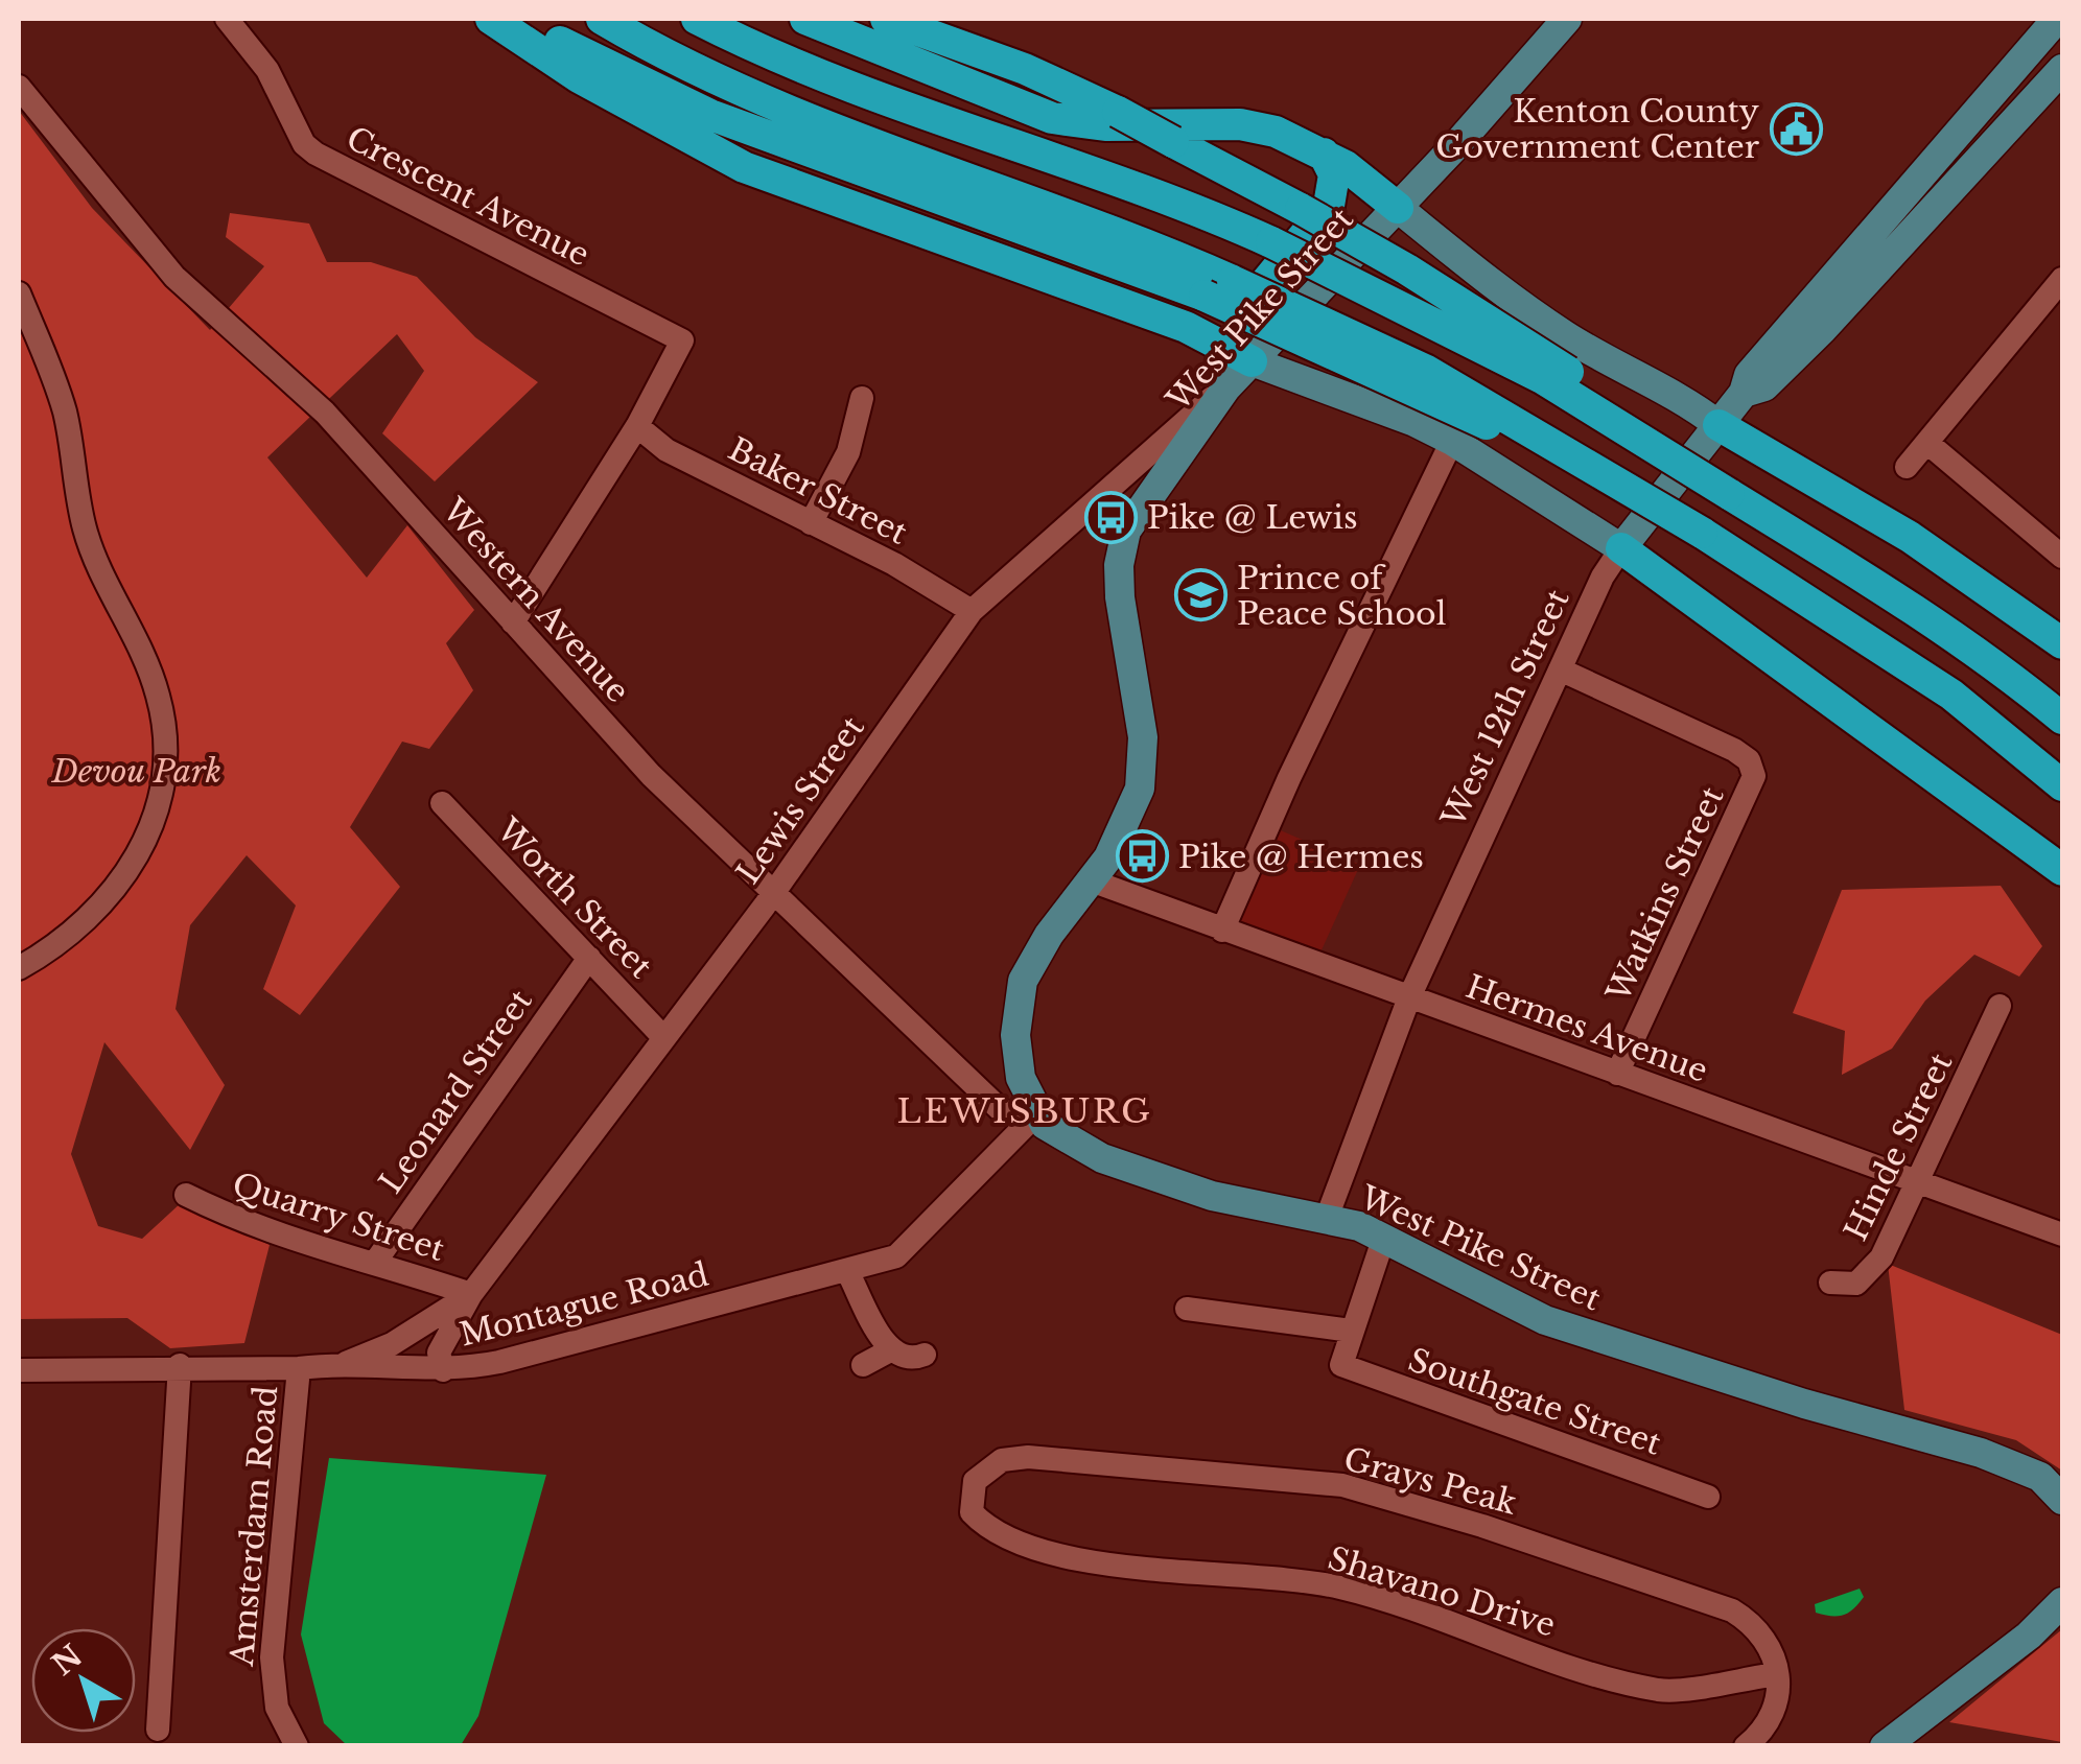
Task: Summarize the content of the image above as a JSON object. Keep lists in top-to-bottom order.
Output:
{
  "streets": {
    "main road": ["West Pike Street", "West 12th Street"],
    "street": [
      "Crescent Avenue",
      "Baker Street",
      "Western Avenue",
      "Lewis Street",
      "Watkins Street",
      "Worth Street",
      "Hermes Avenue",
      "Leonard Street",
      "Hinde Street",
      "Quarry Street",
      "Montague Road",
      "Southgate Street",
      "Grays Peak",
      "Amsterdam Road",
      "Shavano Drive"
    ]
  },
  "crossings": [
    ["Crescent Avenue", "Baker Street"],
    ["West Pike Street", "Western Avenue"],
    ["West Pike Street", "West 12th Street"],
    ["West Pike Street", "Lewis Street"],
    ["West Pike Street", "Hermes Avenue"],
    ["West Pike Street", "Montague Road"],
    ["Baker Street", "Lewis Street"],
    ["Western Avenue", "Lewis Street"],
    ["Western Avenue", "Montague Road"],
    ["West 12th Street", "Watkins Street"],
    ["West 12th Street", "Hermes Avenue"],
    ["Lewis Street", "Worth Street"],
    ["Lewis Street", "Quarry Street"],
    ["Lewis Street", "Montague Road"],
    ["Watkins Street", "Hermes Avenue"],
    ["Worth Street", "Leonard Street"],
    ["Hermes Avenue", "Hinde Street"],
    ["Leonard Street", "Quarry Street"],
    ["Montague Road", "Amsterdam Road"],
    ["Grays Peak", "Shavano Drive"]
  ],
  "districts": ["LEWISBURG"],
  "parks": ["Devou Park"],
  "places": {
    "public building": ["Kenton County Government Center"],
    "bus stop": ["Pike @ Lewis", "Pike @ Hermes"],
    "school or university": ["Prince of Peace School"]
  },
  "north": "top left"
}
